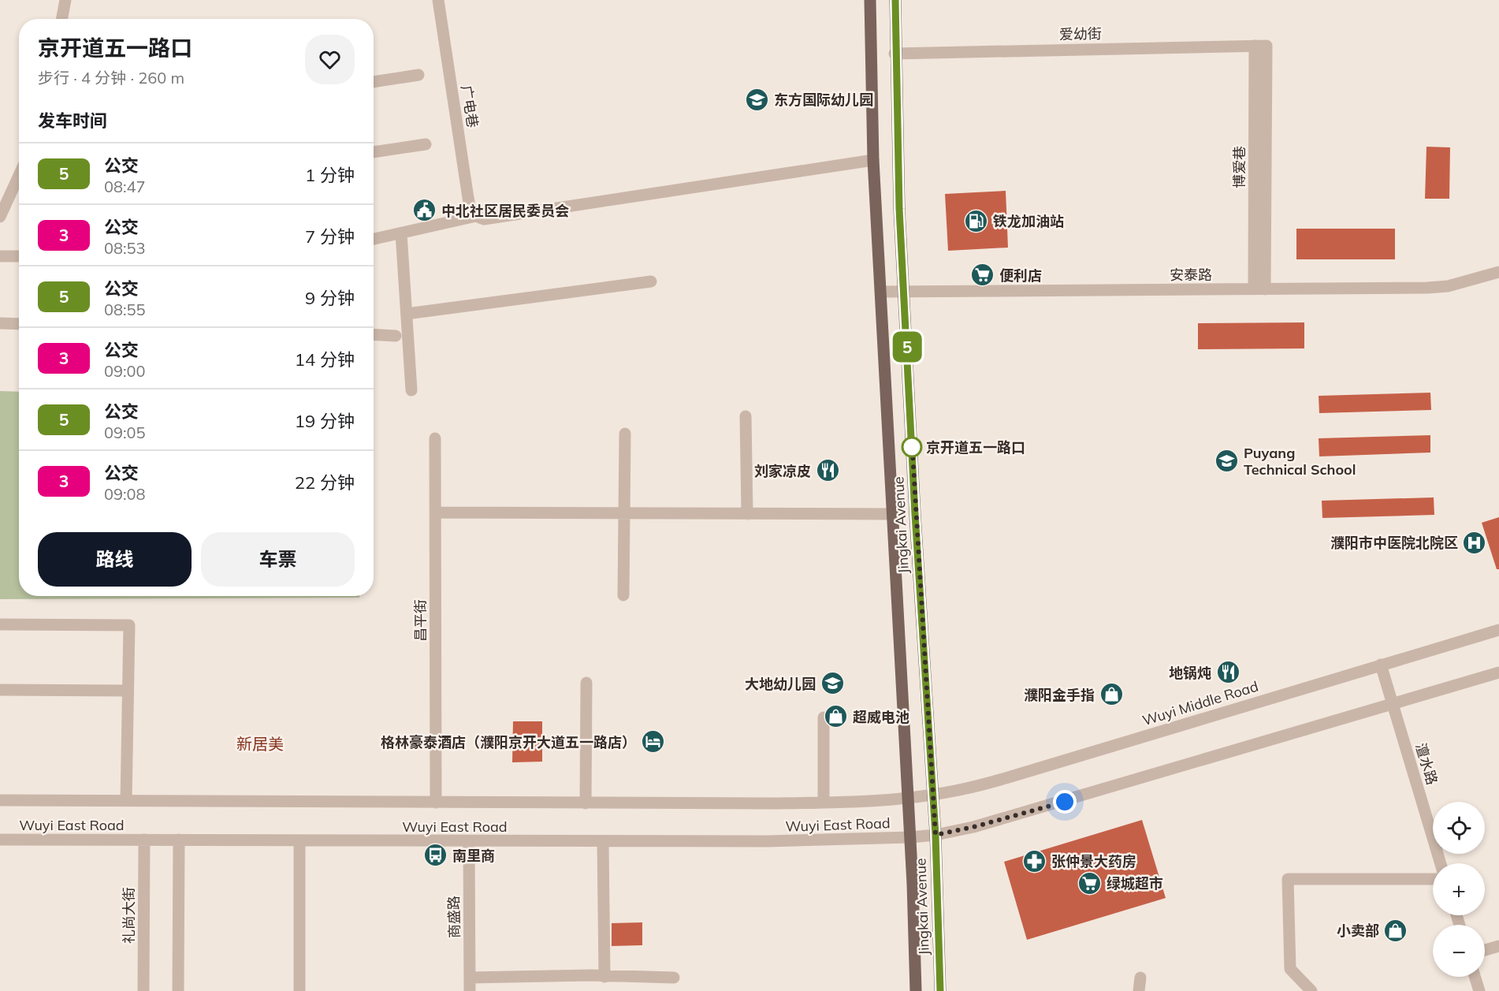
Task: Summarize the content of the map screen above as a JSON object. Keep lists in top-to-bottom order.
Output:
{
  "streets": {
    "main road": ["Jingkai Avenue"],
    "street": [
      "爱幼街",
      "广电巷",
      "博爱巷",
      "安泰路",
      "昌平街",
      "Wuyi Middle Road",
      "澶水路",
      "Wuyi East Road",
      "礼尚大街",
      "商盛路"
    ]
  },
  "crossings": [
    ["爱幼街", "博爱巷"],
    ["爱幼街", "Jingkai Avenue"],
    ["博爱巷", "安泰路"],
    ["安泰路", "Jingkai Avenue"],
    ["Jingkai Avenue", "Wuyi Middle Road"],
    ["Jingkai Avenue", "Wuyi East Road"],
    ["昌平街", "Wuyi East Road"],
    ["Wuyi Middle Road", "澶水路"],
    ["Wuyi Middle Road", "Wuyi East Road"],
    ["Wuyi East Road", "礼尚大街"],
    ["Wuyi East Road", "商盛路"]
  ],
  "districts": ["新居美"],
  "places": {
    "school or university": ["东方国际幼儿园", "Puyang Technical School", "大地幼儿园"],
    "public building": ["中北社区居民委员会"],
    "fuel station": ["铁龙加油站"],
    "supermarket": ["便利店", "绿城超市"],
    "other": ["京开道五一路口"],
    "restaurant": ["刘家凉皮", "地锅炖"],
    "hospital": ["濮阳市中医院北院区"],
    "shop": ["濮阳金手指", "超威电池", "小卖部"],
    "hotel": ["格林豪泰酒店（濮阳京开大道五一路店）"],
    "bus stop": ["南里商"],
    "pharmacy": ["张仲景大药房"]
  },
  "lines": ["bus line 5"],
  "page": {
    "on_map": "5",
    "heading": [
      ["京开道五一路口", "步行 · 4 分钟 · 260 m"],
      "发车时间"
    ],
    "list": [
      {
        "mark": "5",
        "name": "公交",
        "note": "08:47",
        "value": "1 分钟"
      },
      {
        "mark": "3",
        "name": "公交",
        "note": "08:53",
        "value": "7 分钟"
      },
      {
        "mark": "5",
        "name": "公交",
        "note": "08:55",
        "value": "9 分钟"
      },
      {
        "mark": "3",
        "name": "公交",
        "note": "09:00",
        "value": "14 分钟"
      },
      {
        "mark": "5",
        "name": "公交",
        "note": "09:05",
        "value": "19 分钟"
      },
      {
        "mark": "3",
        "name": "公交",
        "note": "09:08",
        "value": "22 分钟"
      }
    ],
    "buttons": ["路线", "车票"],
    "map_buttons": ["+", "−"]
  }
}
